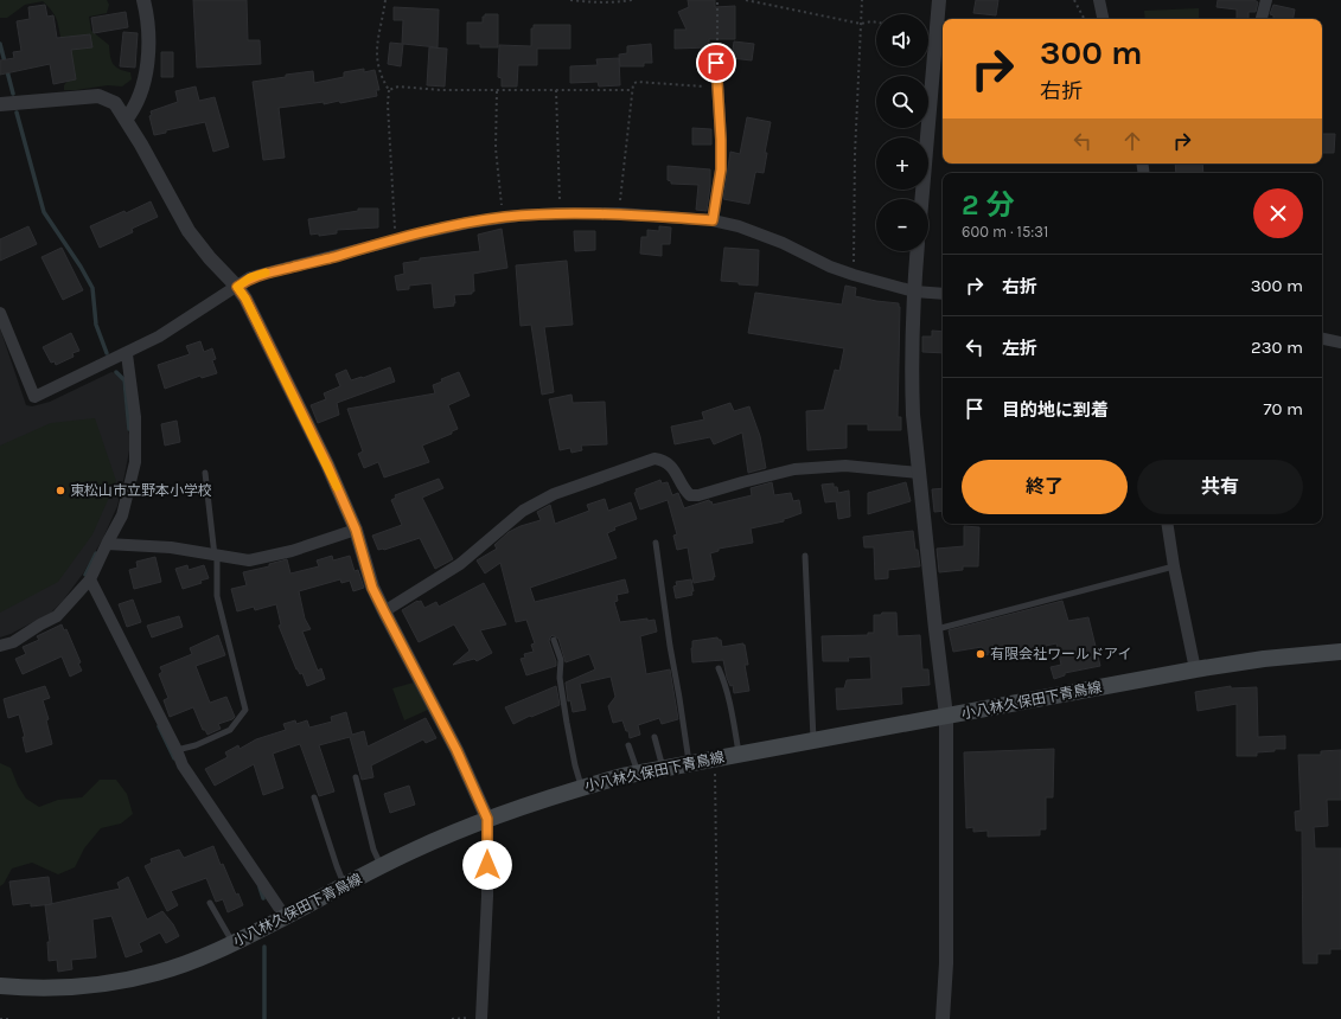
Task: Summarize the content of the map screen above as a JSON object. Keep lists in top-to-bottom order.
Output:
{
  "streets": {
    "main road": ["小八林久保田下青鳥線"]
  },
  "places": ["東松山市立野本小学校", "有限会社ワールドアイ"],
  "page": {
    "map_buttons": ["+", "−"],
    "turn": ["300 m", "右折"],
    "heading": ["2 分", "600 m · 15:31"],
    "list": [
      {
        "name": "右折",
        "value": "300 m"
      },
      {
        "name": "左折",
        "value": "230 m"
      },
      {
        "name": "目的地に到着",
        "value": "70 m"
      }
    ],
    "buttons": ["終了", "共有"]
  }
}
